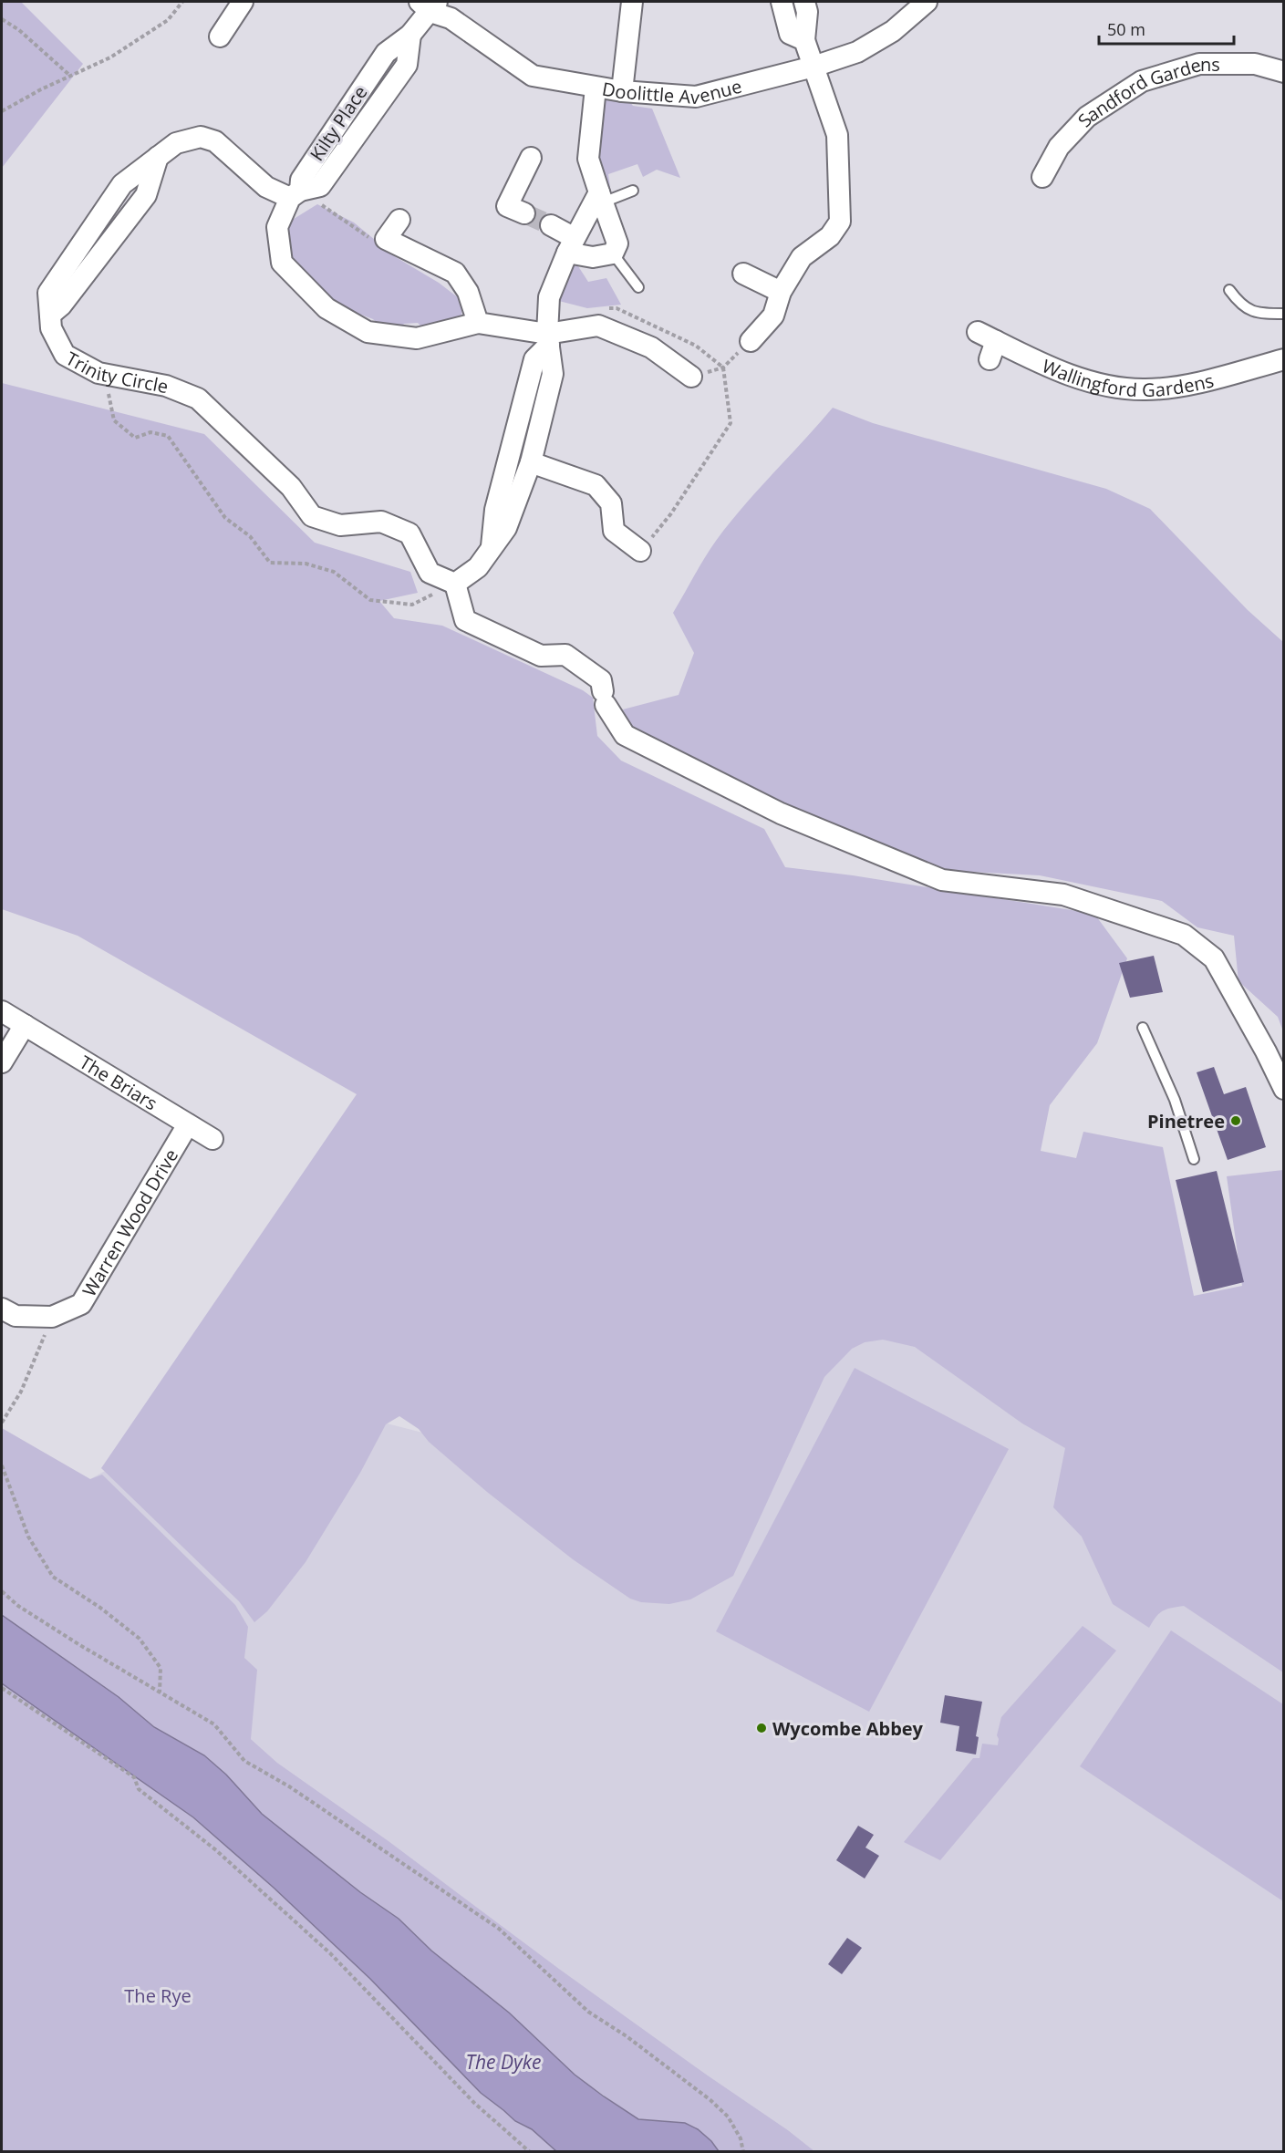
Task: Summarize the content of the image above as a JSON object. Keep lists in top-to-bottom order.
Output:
{
  "streets": {
    "street": [
      "Doolittle Avenue",
      "Sandford Gardens",
      "Kilty Place",
      "Wallingford Gardens",
      "Trinity Circle",
      "The Briars",
      "Warren Wood Drive"
    ]
  },
  "crossings": [
    ["Doolittle Avenue", "Kilty Place"],
    ["Kilty Place", "Trinity Circle"],
    ["The Briars", "Warren Wood Drive"]
  ],
  "water": ["The Dyke"],
  "parks": ["The Rye"],
  "places": ["Pinetree", "Wycombe Abbey"],
  "scale_bar": "50 m"
}
